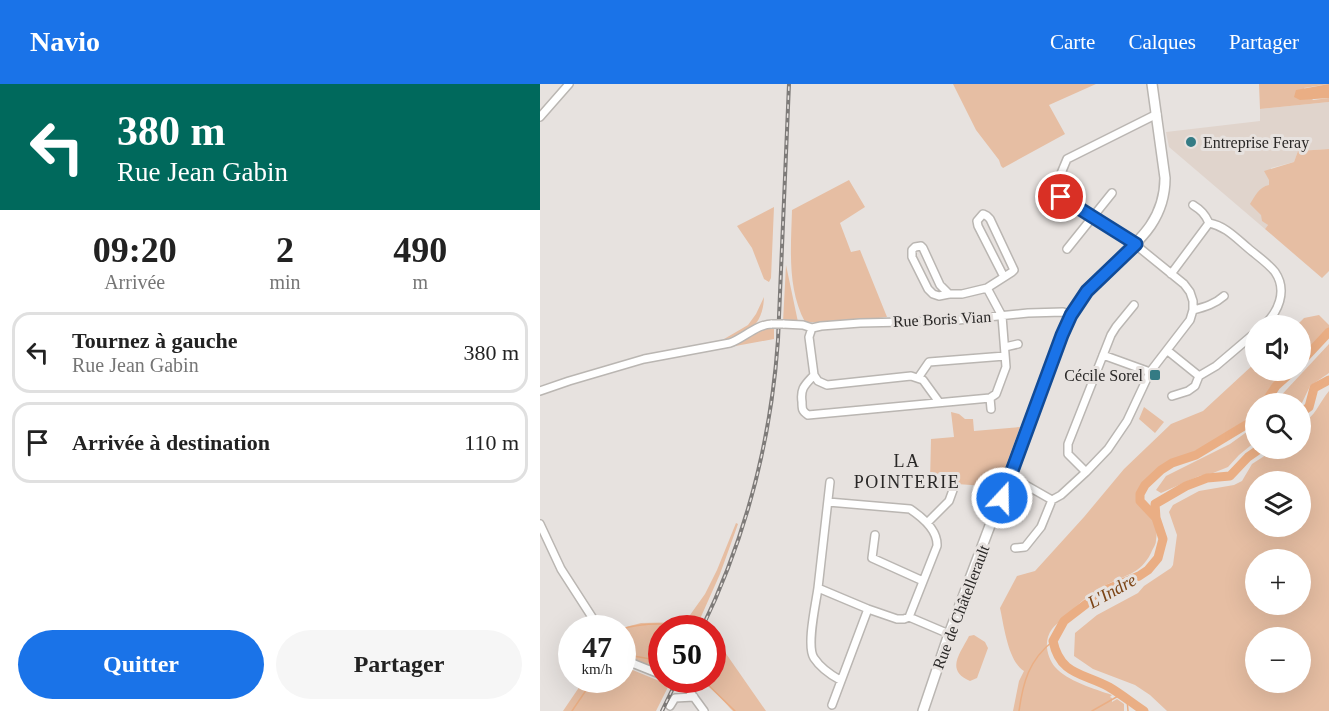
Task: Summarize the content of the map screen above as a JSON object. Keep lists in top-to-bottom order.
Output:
{
  "streets": {
    "main road": ["Rue de Châtellerault"],
    "street": ["Rue Boris Vian"]
  },
  "crossings": [
    ["Rue Boris Vian", "Rue de Châtellerault"]
  ],
  "districts": ["LA POINTERIE"],
  "water": ["L'Indre"],
  "places": {
    "other": ["Entreprise Feray"],
    "transit": ["Cécile Sorel"]
  },
  "page": {
    "header": "Navio",
    "nav": ["Carte", "Calques", "Partager"],
    "turn": ["380 m", "Rue Jean Gabin"],
    "eta": [
      "09:20",
      "Arrivée",
      "2",
      "min",
      "490",
      "m"
    ],
    "list": [
      {
        "name": "Tournez à gauche",
        "note": "Rue Jean Gabin",
        "value": "380 m"
      },
      {
        "name": "Arrivée à destination",
        "value": "110 m"
      }
    ],
    "map_buttons": ["+", "−"],
    "speed": "47 km/h",
    "limit": "50",
    "buttons": ["Quitter", "Partager"]
  }
}
